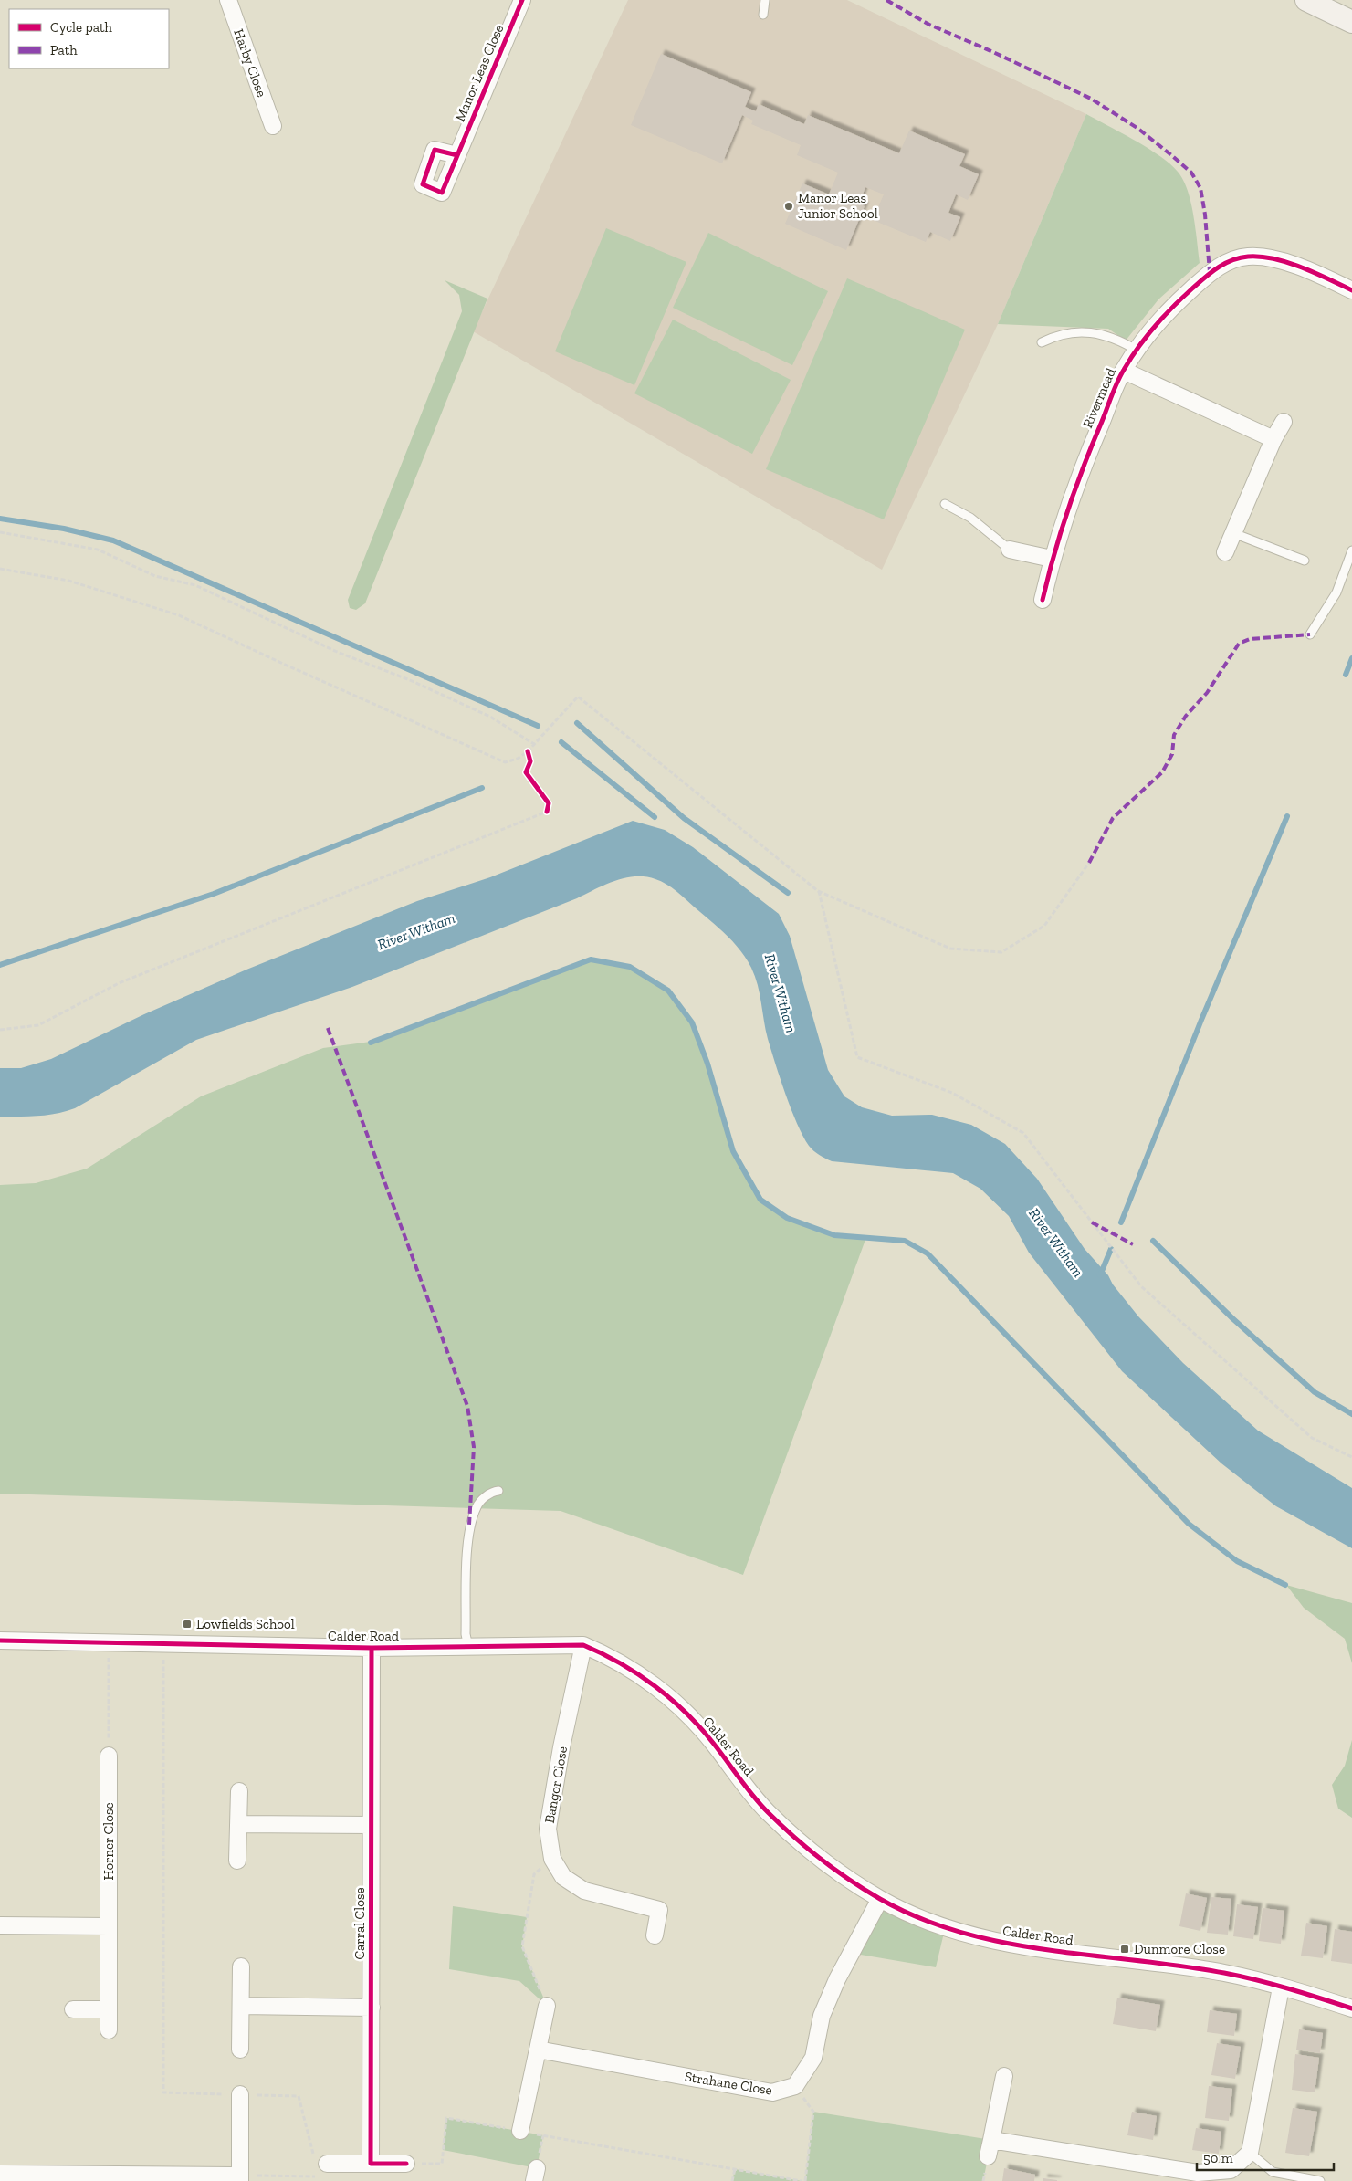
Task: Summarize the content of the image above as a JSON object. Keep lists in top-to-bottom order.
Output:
{
  "streets": {
    "street": [
      "Harby Close",
      "Manor Leas Close",
      "Rivermead",
      "Calder Road",
      "Bangor Close",
      "Horner Close",
      "Carral Close",
      "Strahane Close"
    ]
  },
  "crossings": [
    ["Calder Road", "Bangor Close"],
    ["Calder Road", "Carral Close"]
  ],
  "water": ["River Witham"],
  "places": {
    "other": ["Manor Leas Junior School"],
    "transit": ["Lowfields School", "Dunmore Close"]
  },
  "legend": ["Cycle path", "Path"],
  "scale_bar": "50 m"
}
